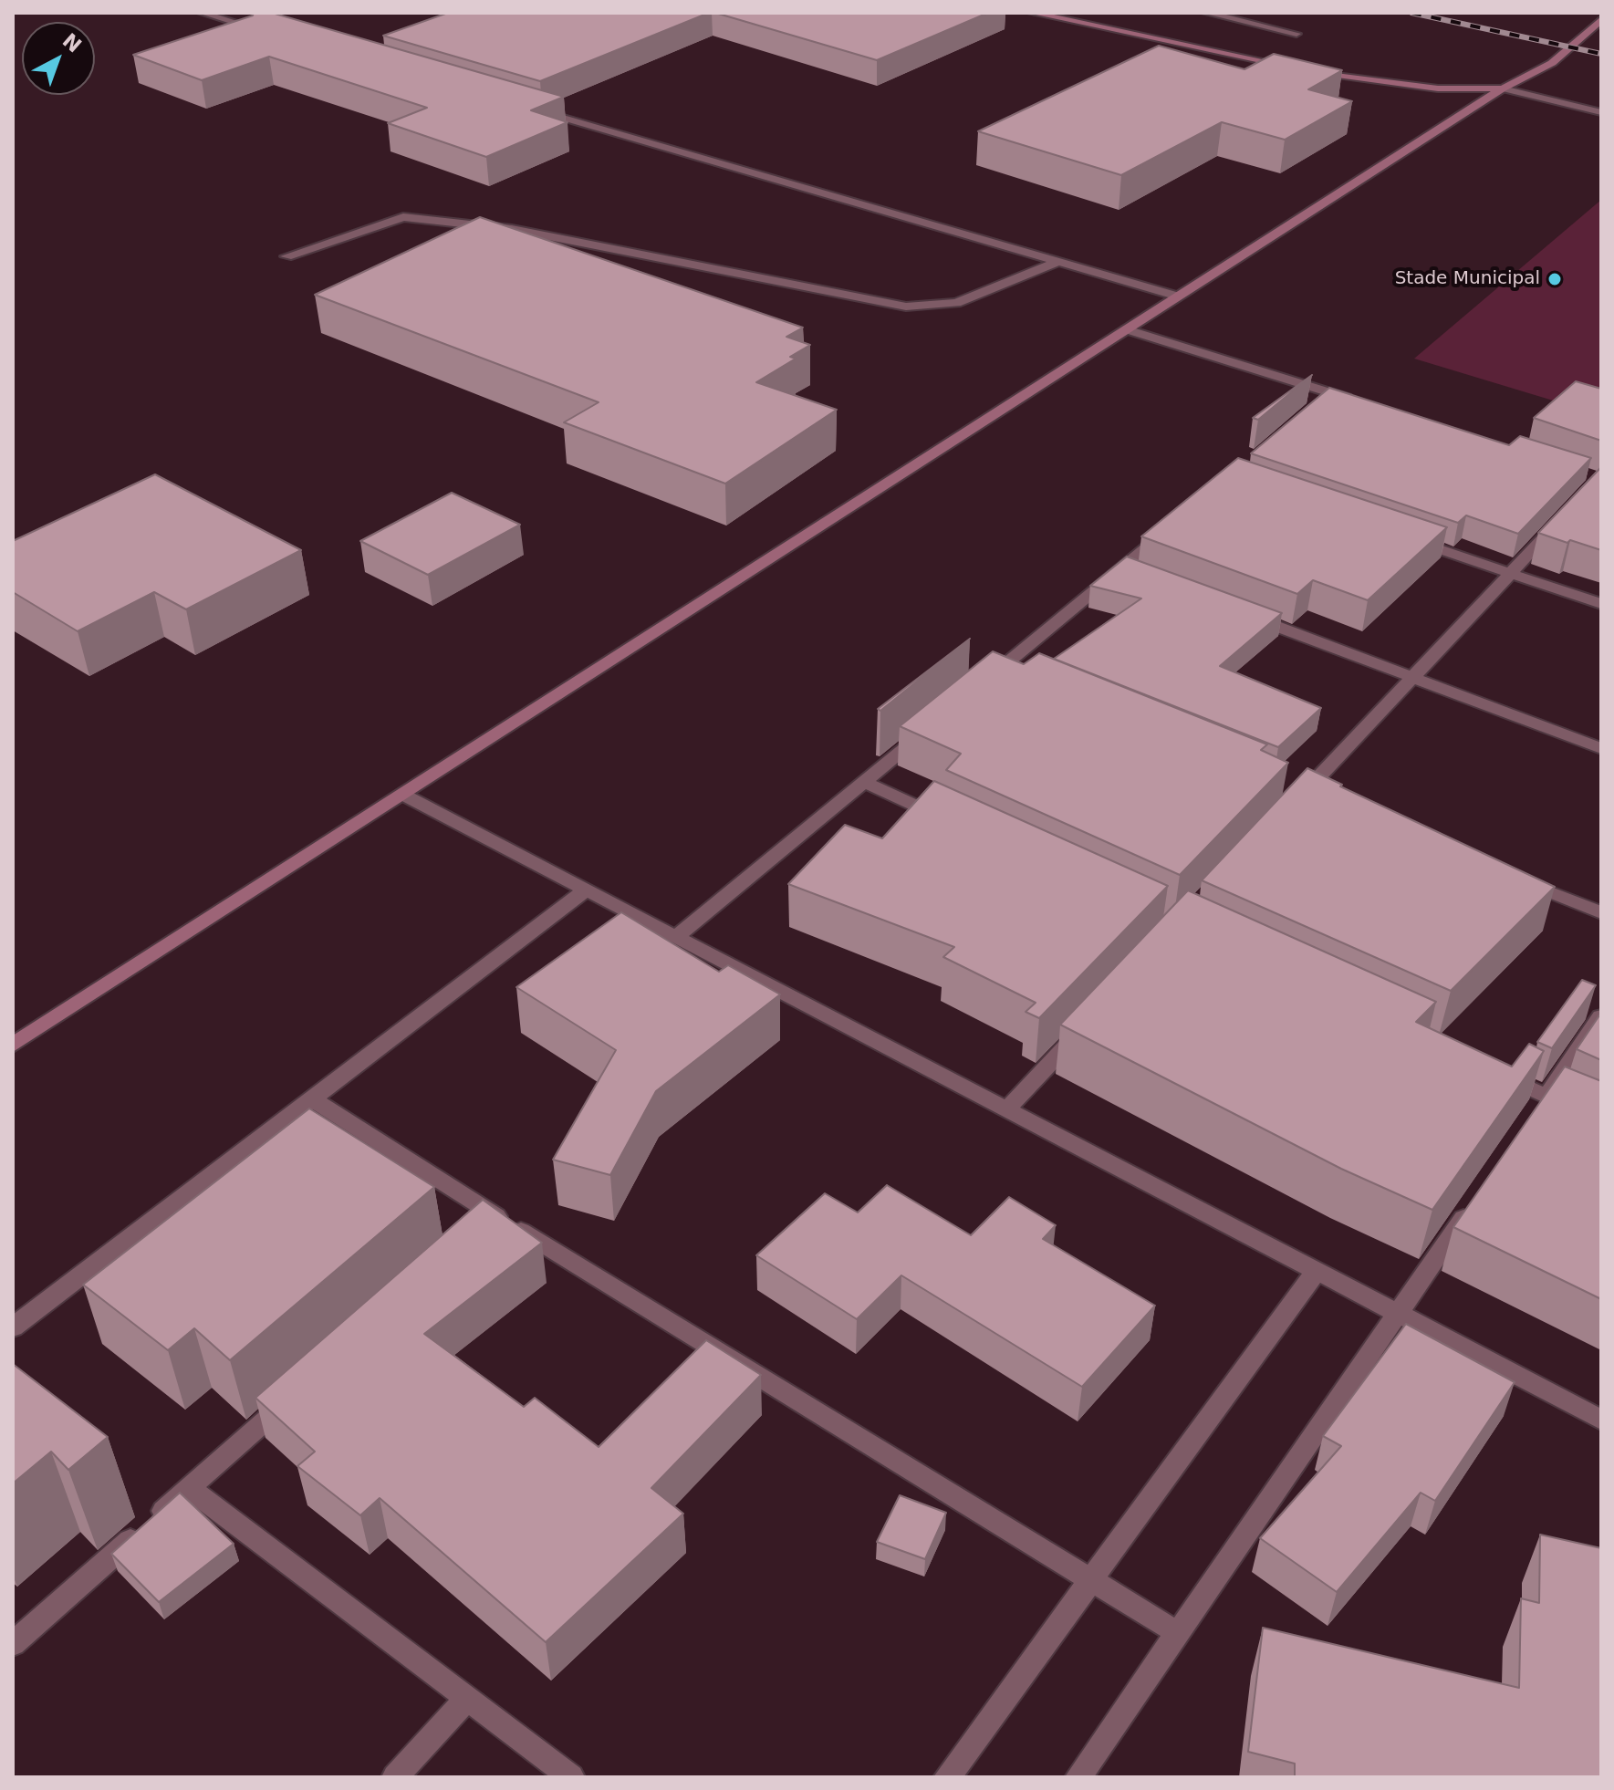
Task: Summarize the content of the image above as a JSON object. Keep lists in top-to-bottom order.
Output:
{
  "places": ["Stade Municipal"],
  "north": "top right"
}
